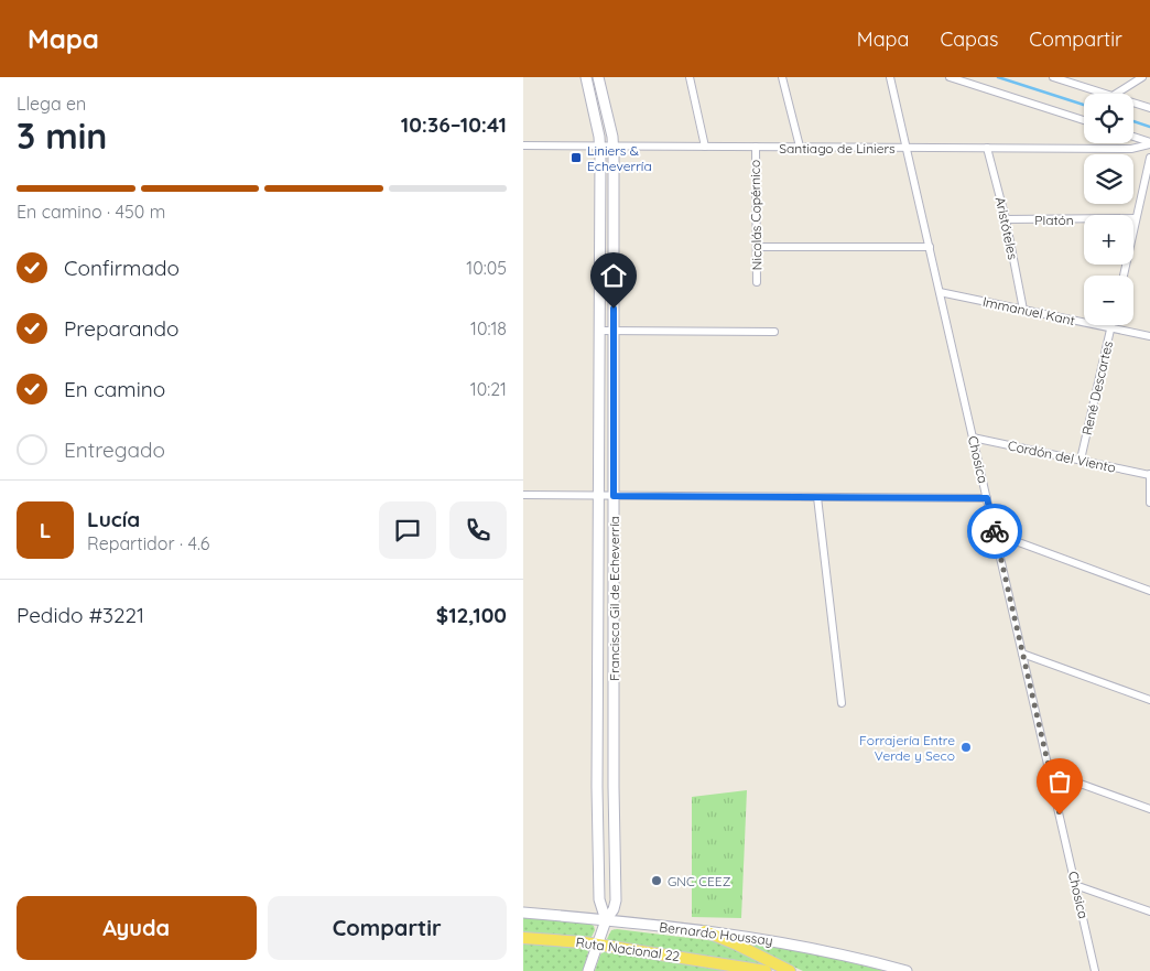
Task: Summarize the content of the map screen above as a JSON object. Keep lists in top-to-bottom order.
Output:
{
  "streets": {
    "main road": ["Ruta Nacional 22"],
    "street": [
      "Santiago de Liniers",
      "Nicolás Copérnico",
      "Platón",
      "Aristóteles",
      "Immanuel Kant",
      "René Descartes",
      "Cordón del Viento",
      "Chosica",
      "Francisca Gil de Echeverría",
      "Bernardo Houssay"
    ]
  },
  "crossings": [
    ["Santiago de Liniers", "Nicolás Copérnico"],
    ["Santiago de Liniers", "Aristóteles"],
    ["Santiago de Liniers", "Chosica"],
    ["Santiago de Liniers", "Francisca Gil de Echeverría"],
    ["Platón", "Aristóteles"],
    ["Aristóteles", "Immanuel Kant"],
    ["Immanuel Kant", "René Descartes"],
    ["Immanuel Kant", "Chosica"],
    ["René Descartes", "Cordón del Viento"],
    ["Cordón del Viento", "Chosica"],
    ["Francisca Gil de Echeverría", "Bernardo Houssay"],
    ["Francisca Gil de Echeverría", "Ruta Nacional 22"]
  ],
  "places": {
    "transit": ["Liniers & Echeverría"],
    "other": ["Forrajería Entre Verde y Seco", "GNC CEEZ"]
  },
  "page": {
    "header": "Mapa",
    "nav": ["Mapa", "Capas", "Compartir"],
    "heading": ["3 min", "Llega en", "10:36–10:41"],
    "panel": [
      "Lucía",
      "Repartidor · 4.6",
      "Pedido #3221",
      "$12,100"
    ],
    "map_buttons": ["+", "−"],
    "bar": "En camino · 450 m",
    "list": [
      ["Confirmado", "10:05"],
      ["Preparando", "10:18"],
      ["En camino", "10:21"],
      "Entregado"
    ],
    "round": "L",
    "buttons": ["Ayuda", "Compartir"]
  }
}
